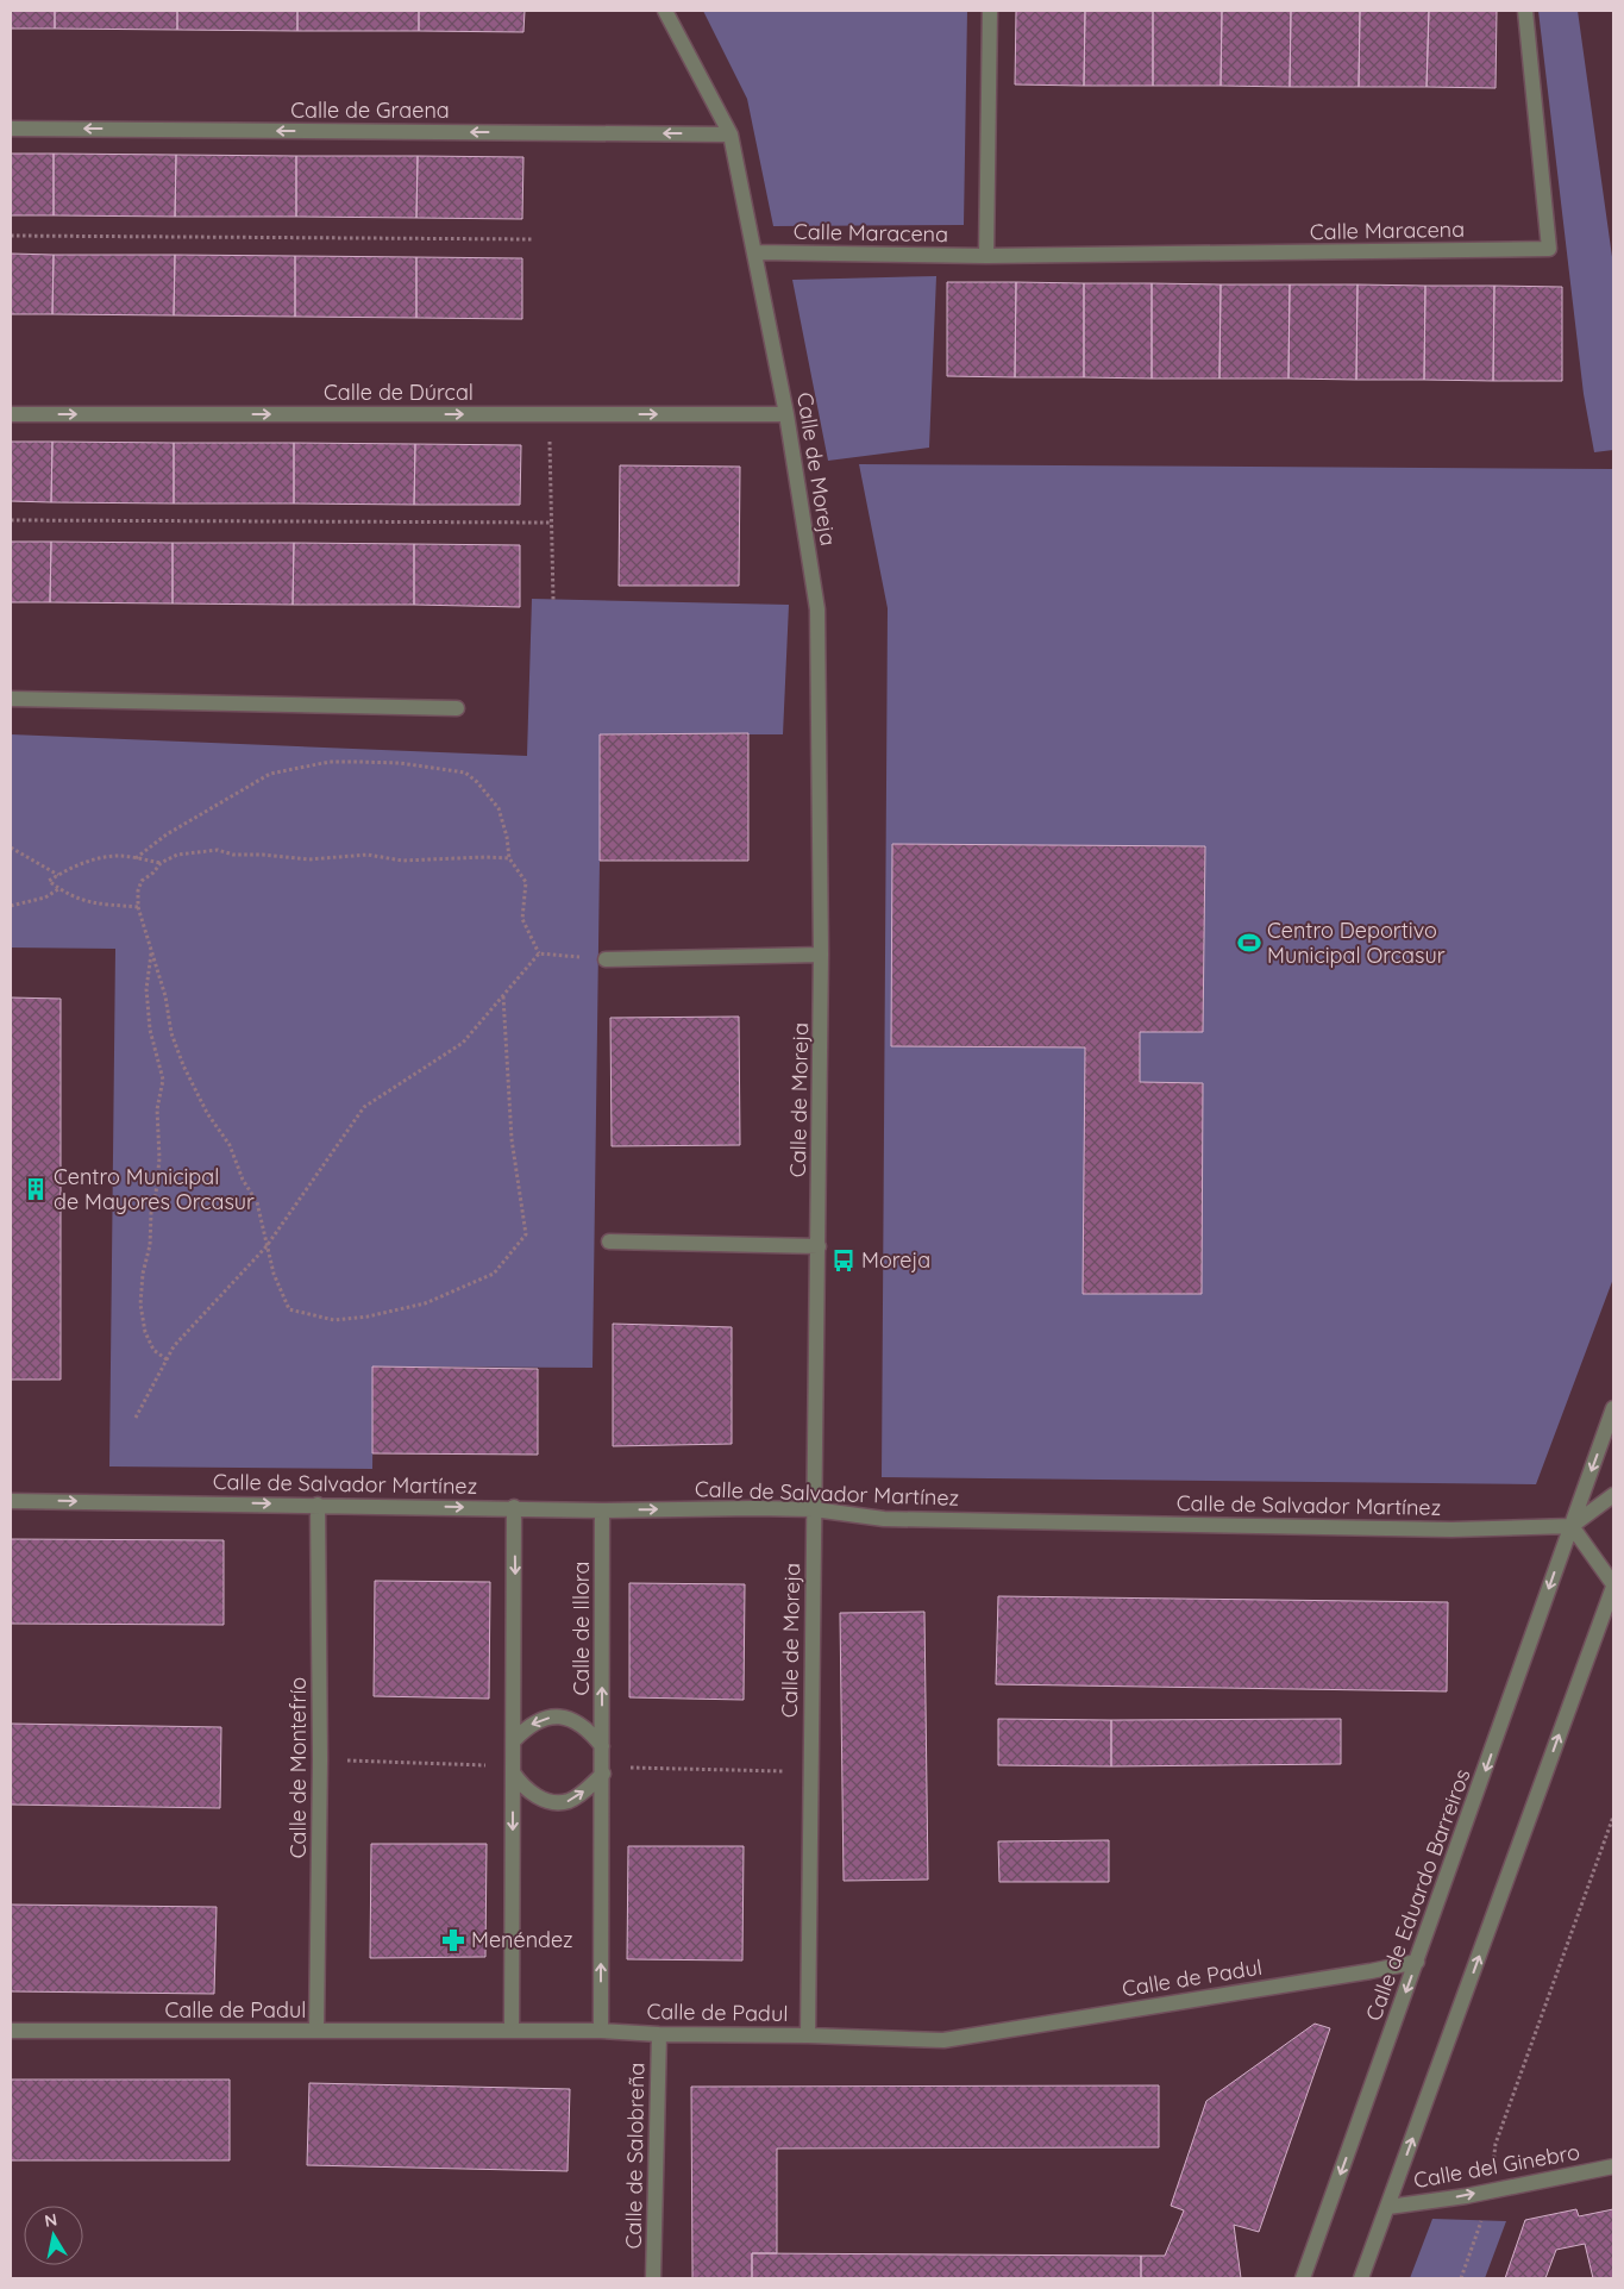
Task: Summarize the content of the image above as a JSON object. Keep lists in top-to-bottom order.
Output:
{
  "streets": {
    "street": [
      "Calle de Graena",
      "Calle Maracena",
      "Calle de Dúrcal",
      "Calle de Moreja",
      "Calle de Salvador Martínez",
      "Calle de Illora",
      "Calle de Montefrío",
      "Calle de Eduardo Barreiros",
      "Calle de Padul",
      "Calle de Salobreña",
      "Calle del Ginebro"
    ]
  },
  "crossings": [
    ["Calle de Graena", "Calle de Moreja"],
    ["Calle Maracena", "Calle de Moreja"],
    ["Calle de Dúrcal", "Calle de Moreja"],
    ["Calle de Moreja", "Calle de Salvador Martínez"],
    ["Calle de Moreja", "Calle de Padul"],
    ["Calle de Salvador Martínez", "Calle de Illora"],
    ["Calle de Salvador Martínez", "Calle de Montefrío"],
    ["Calle de Salvador Martínez", "Calle de Eduardo Barreiros"],
    ["Calle de Illora", "Calle de Padul"],
    ["Calle de Montefrío", "Calle de Padul"],
    ["Calle de Eduardo Barreiros", "Calle de Padul"],
    ["Calle de Padul", "Calle de Salobreña"]
  ],
  "one_way": [
    "Calle de Graena",
    "Calle de Dúrcal",
    "Calle de Salvador Martínez",
    "Calle del Ginebro"
  ],
  "places": {
    "sports": ["Centro Deportivo Municipal Orcasur"],
    "building": ["Centro Municipal de Mayores Orcasur"],
    "bus stop": ["Moreja"],
    "pharmacy": ["Menéndez"]
  },
  "north": "top"
}
